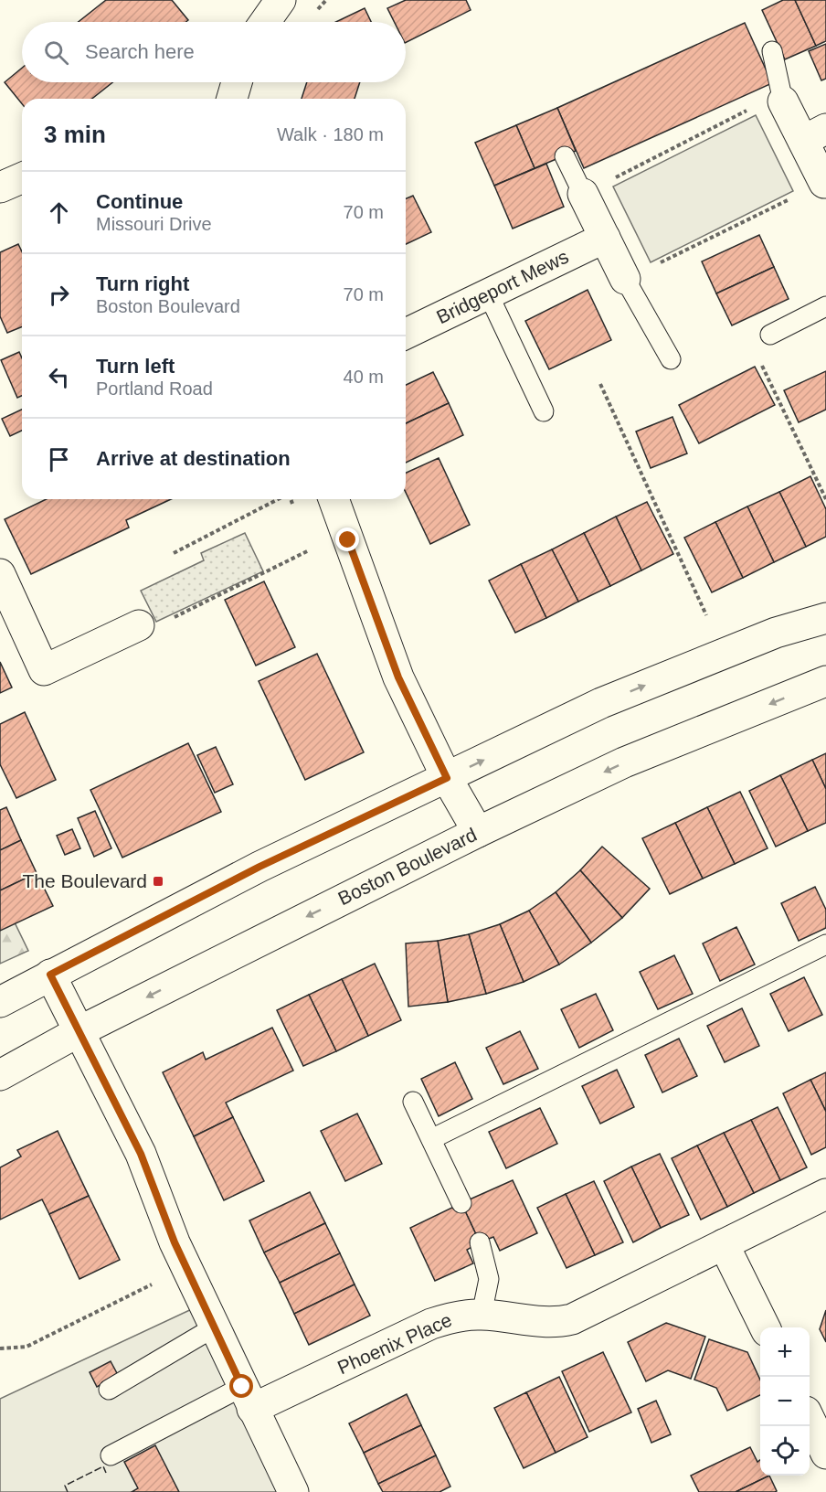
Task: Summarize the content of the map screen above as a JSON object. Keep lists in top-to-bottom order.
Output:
{
  "streets": {
    "street": ["Bridgeport Mews", "Boston Boulevard", "Phoenix Place"]
  },
  "places": {
    "transit": ["The Boulevard"]
  },
  "page": {
    "search": "Search here",
    "heading": ["3 min", "Walk · 180 m"],
    "list": [
      ["Continue", "Missouri Drive", "70 m"],
      ["Turn right", "Boston Boulevard", "70 m"],
      ["Turn left", "Portland Road", "40 m"],
      "Arrive at destination"
    ],
    "map_buttons": ["+", "−"]
  }
}
